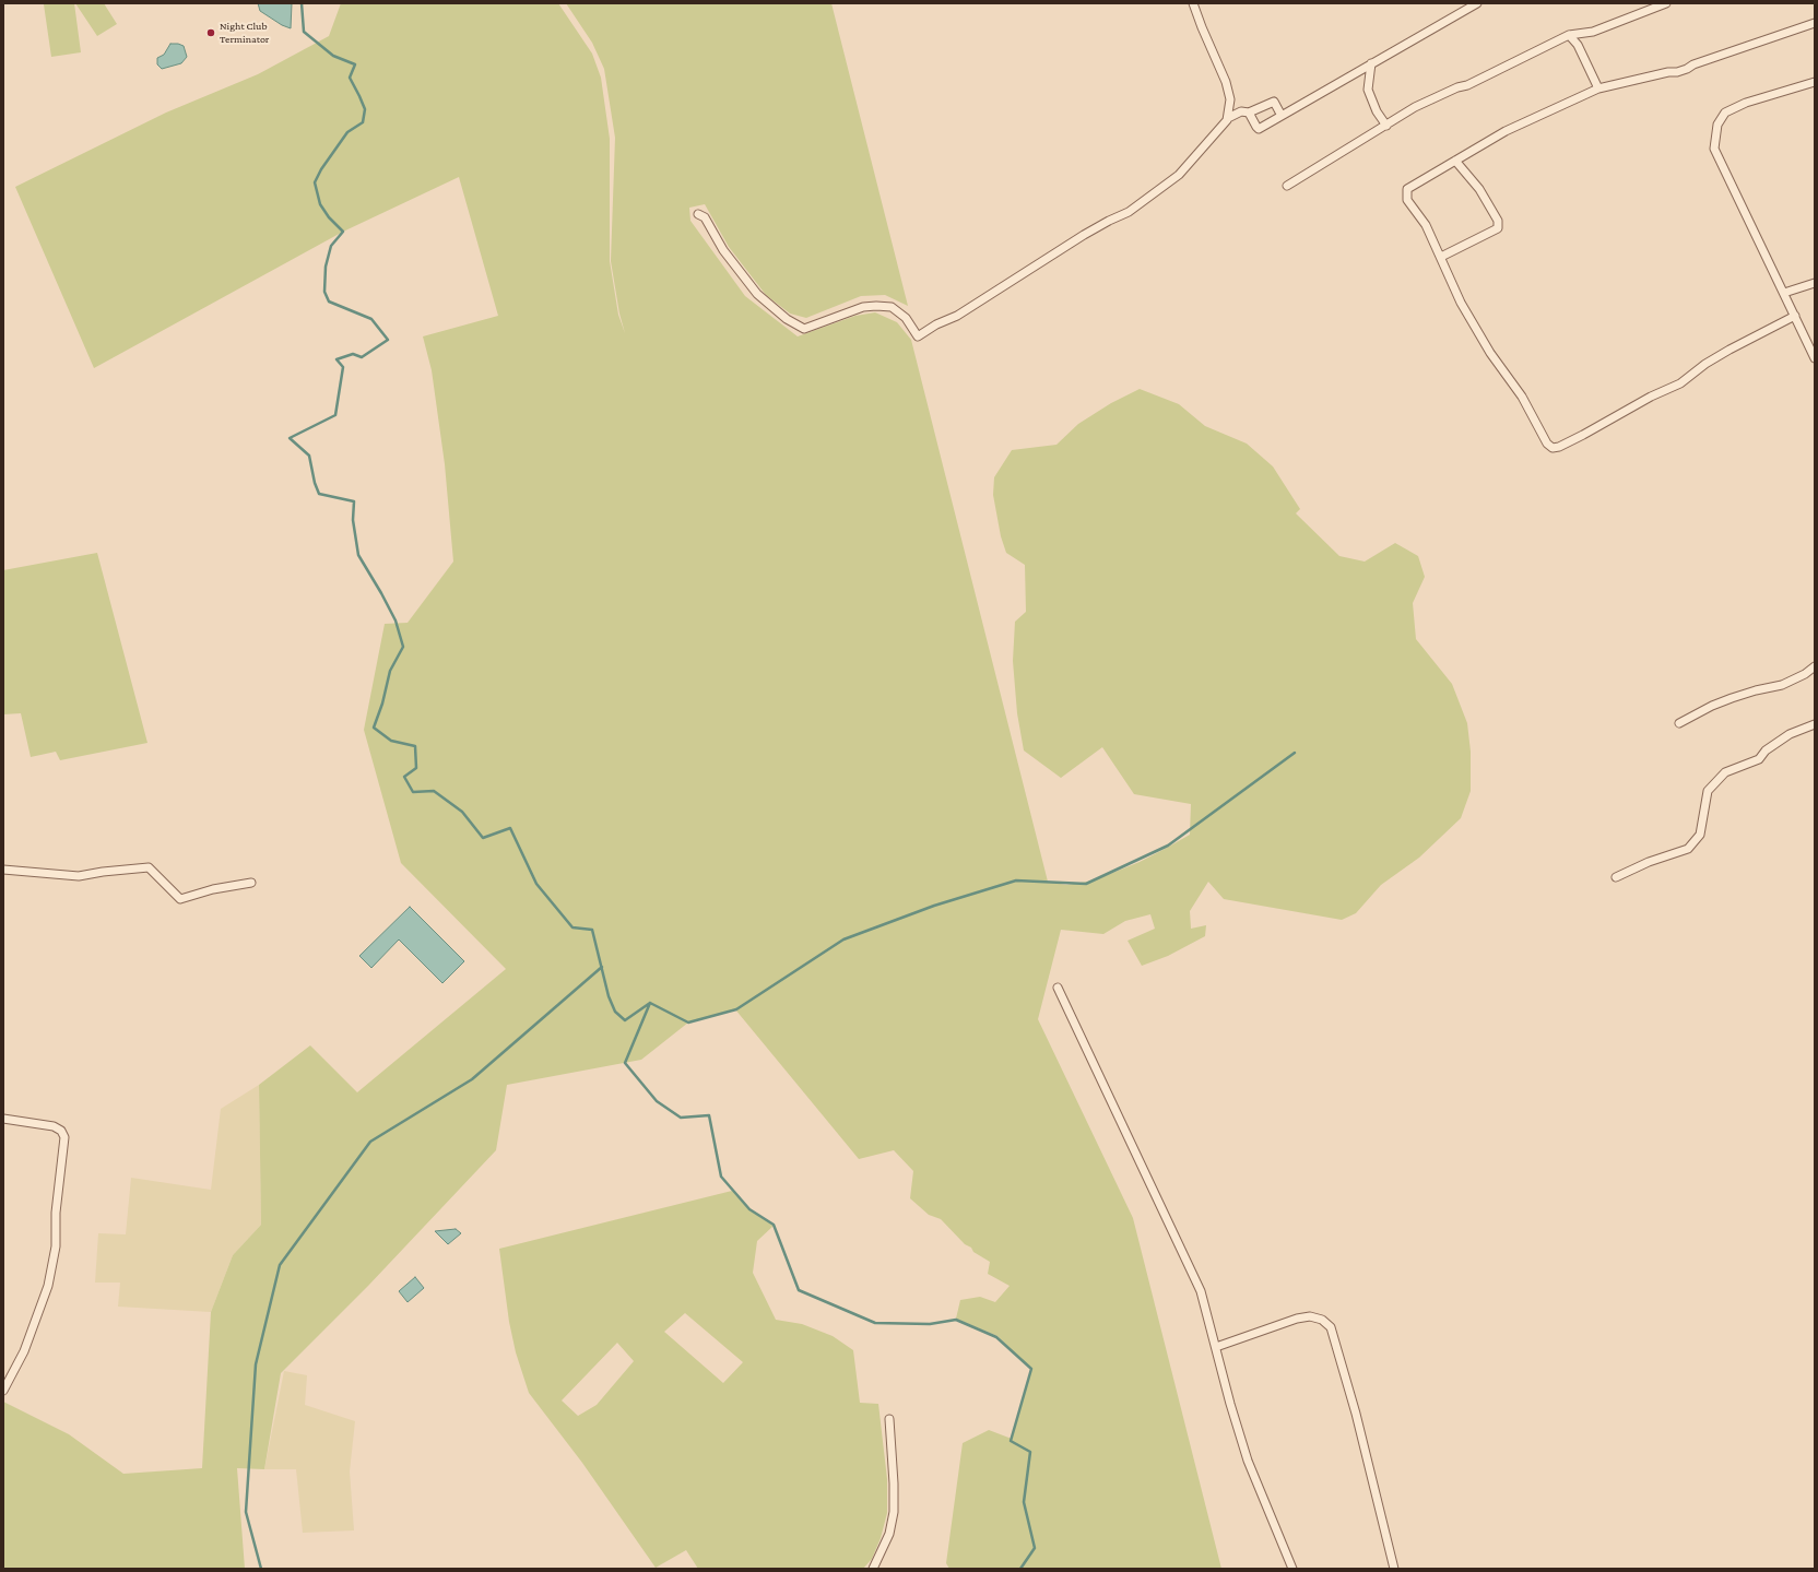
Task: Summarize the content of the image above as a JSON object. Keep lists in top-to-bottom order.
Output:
{
  "places": ["Night Club Terminator"]
}
